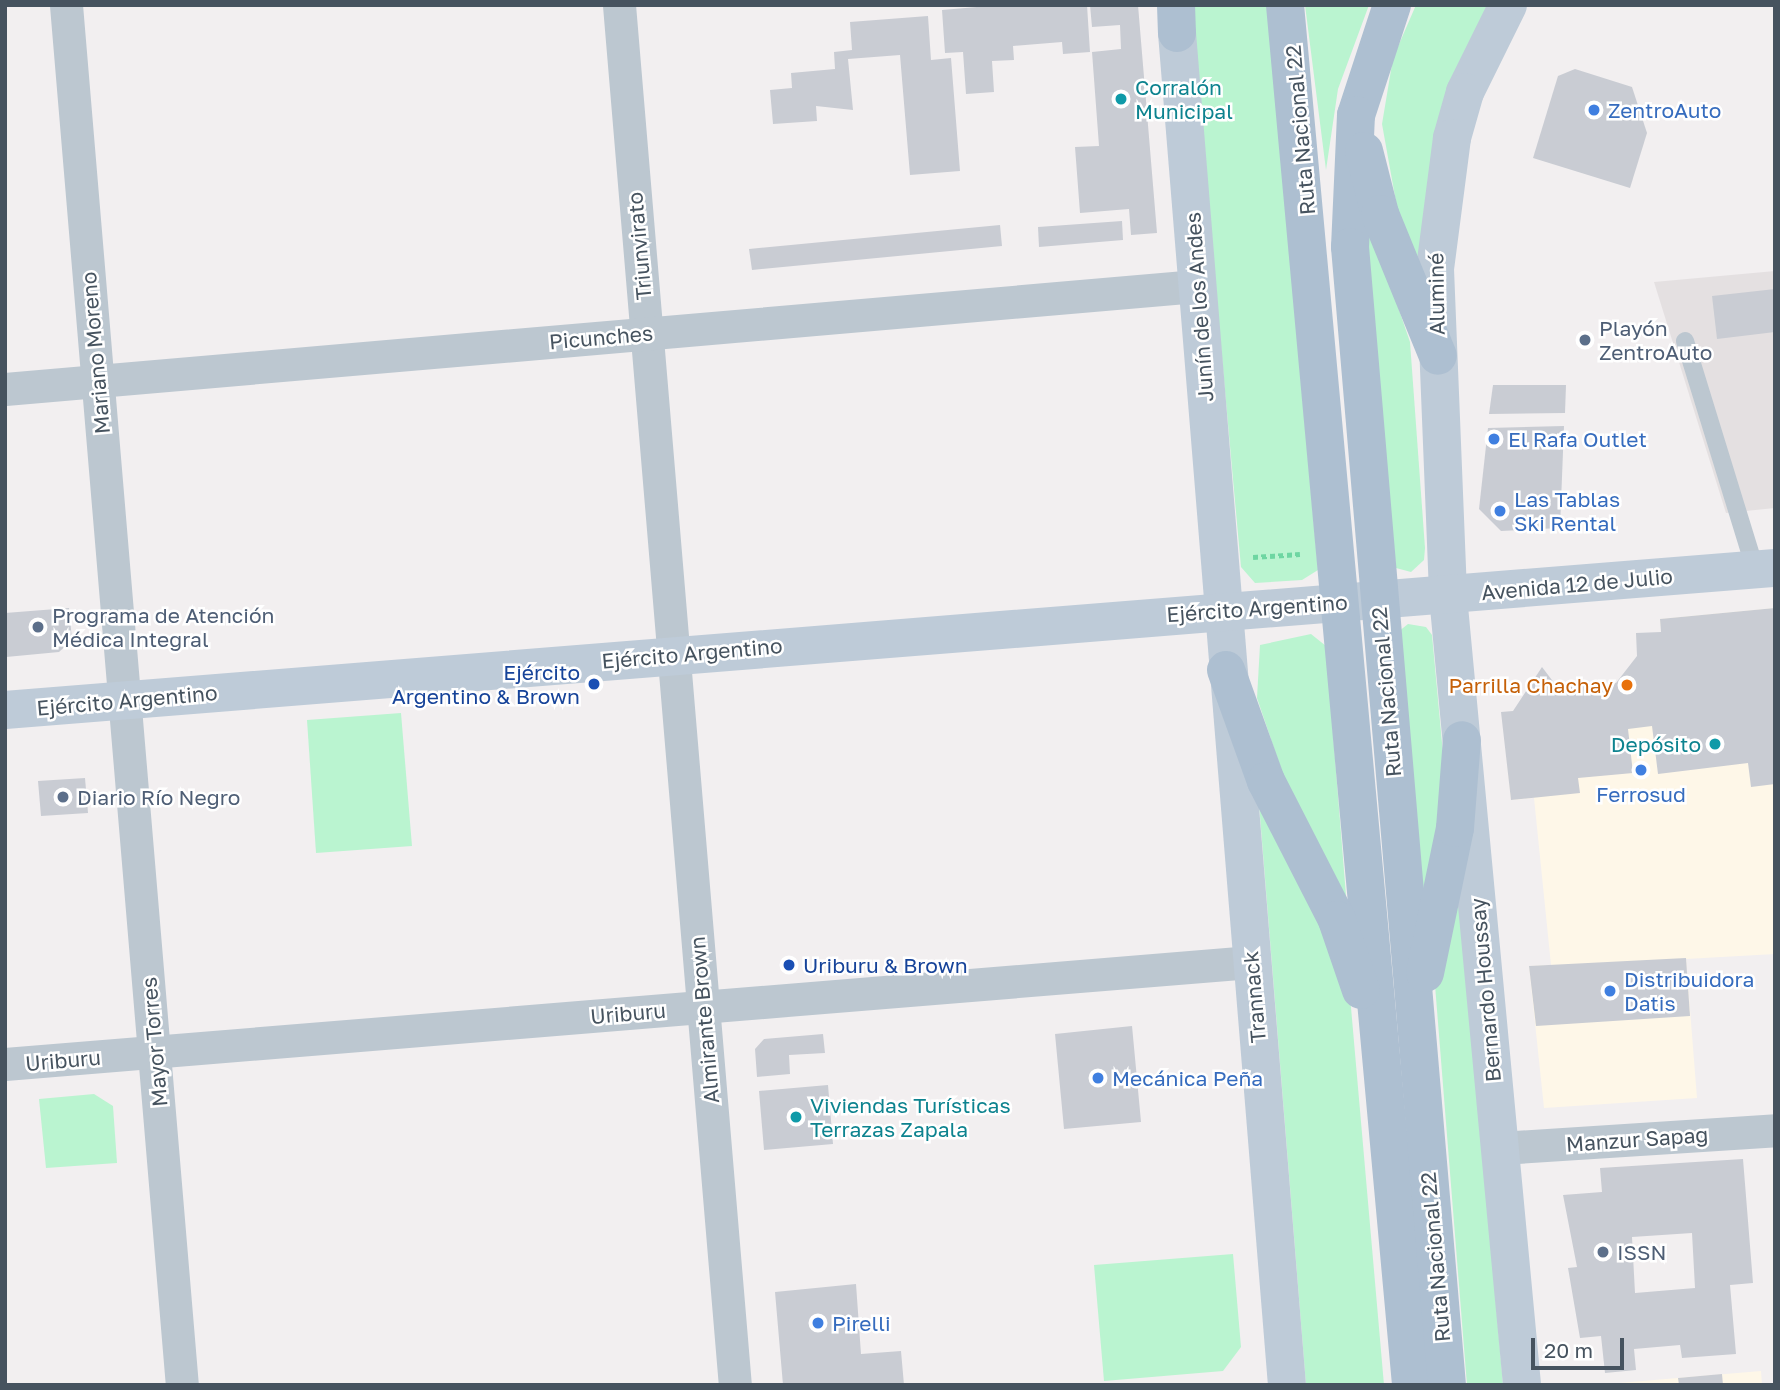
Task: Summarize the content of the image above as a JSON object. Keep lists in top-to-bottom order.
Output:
{
  "streets": {
    "main road": ["Ruta Nacional 22"],
    "street": [
      "Triunvirato",
      "Aluminé",
      "Junín de los Andes",
      "Picunches",
      "Mariano Moreno",
      "Avenida 12 de Julio",
      "Ejército Argentino",
      "Bernardo Houssay",
      "Trannack",
      "Uriburu",
      "Almirante Brown",
      "Mayor Torres",
      "Manzur Sapag"
    ]
  },
  "crossings": [
    ["Ruta Nacional 22", "Avenida 12 de Julio"],
    ["Ruta Nacional 22", "Ejército Argentino"],
    ["Triunvirato", "Picunches"],
    ["Triunvirato", "Ejército Argentino"],
    ["Triunvirato", "Almirante Brown"],
    ["Aluminé", "Avenida 12 de Julio"],
    ["Aluminé", "Bernardo Houssay"],
    ["Junín de los Andes", "Picunches"],
    ["Junín de los Andes", "Ejército Argentino"],
    ["Junín de los Andes", "Trannack"],
    ["Picunches", "Mariano Moreno"],
    ["Mariano Moreno", "Ejército Argentino"],
    ["Mariano Moreno", "Mayor Torres"],
    ["Avenida 12 de Julio", "Ejército Argentino"],
    ["Avenida 12 de Julio", "Bernardo Houssay"],
    ["Ejército Argentino", "Trannack"],
    ["Ejército Argentino", "Almirante Brown"],
    ["Ejército Argentino", "Mayor Torres"],
    ["Bernardo Houssay", "Manzur Sapag"],
    ["Trannack", "Uriburu"],
    ["Uriburu", "Almirante Brown"],
    ["Uriburu", "Mayor Torres"]
  ],
  "places": [
    "Corralón Municipal",
    "ZentroAuto",
    "Playón ZentroAuto",
    "El Rafa Outlet",
    "Las Tablas Ski Rental",
    "Programa de Atención Médica Integral",
    "Ejército Argentino & Brown",
    "Parrilla Chachay",
    "Depósito",
    "Ferrosud",
    "Diario Río Negro",
    "Uriburu & Brown",
    "Distribuidora Datis",
    "Mecánica Peña",
    "Viviendas Turísticas Terrazas Zapala",
    "ISSN",
    "Pirelli"
  ],
  "scale_bar": "20 m"
}
